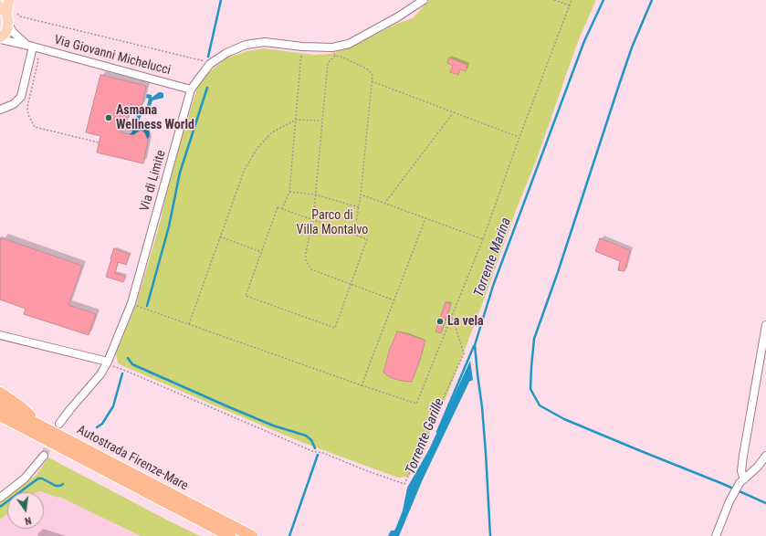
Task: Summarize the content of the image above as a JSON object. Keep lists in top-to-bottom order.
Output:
{
  "streets": {
    "highway": ["Autostrada Firenze-Mare"],
    "street": ["Via Giovanni Michelucci", "Via di Limite"]
  },
  "crossings": [
    ["Via Giovanni Michelucci", "Via di Limite"]
  ],
  "water": ["Torrente Marina", "Torrente Garille"],
  "parks": ["Parco di Villa Montalvo"],
  "places": ["Asmana Wellness World", "La vela"],
  "north": "bottom"
}
